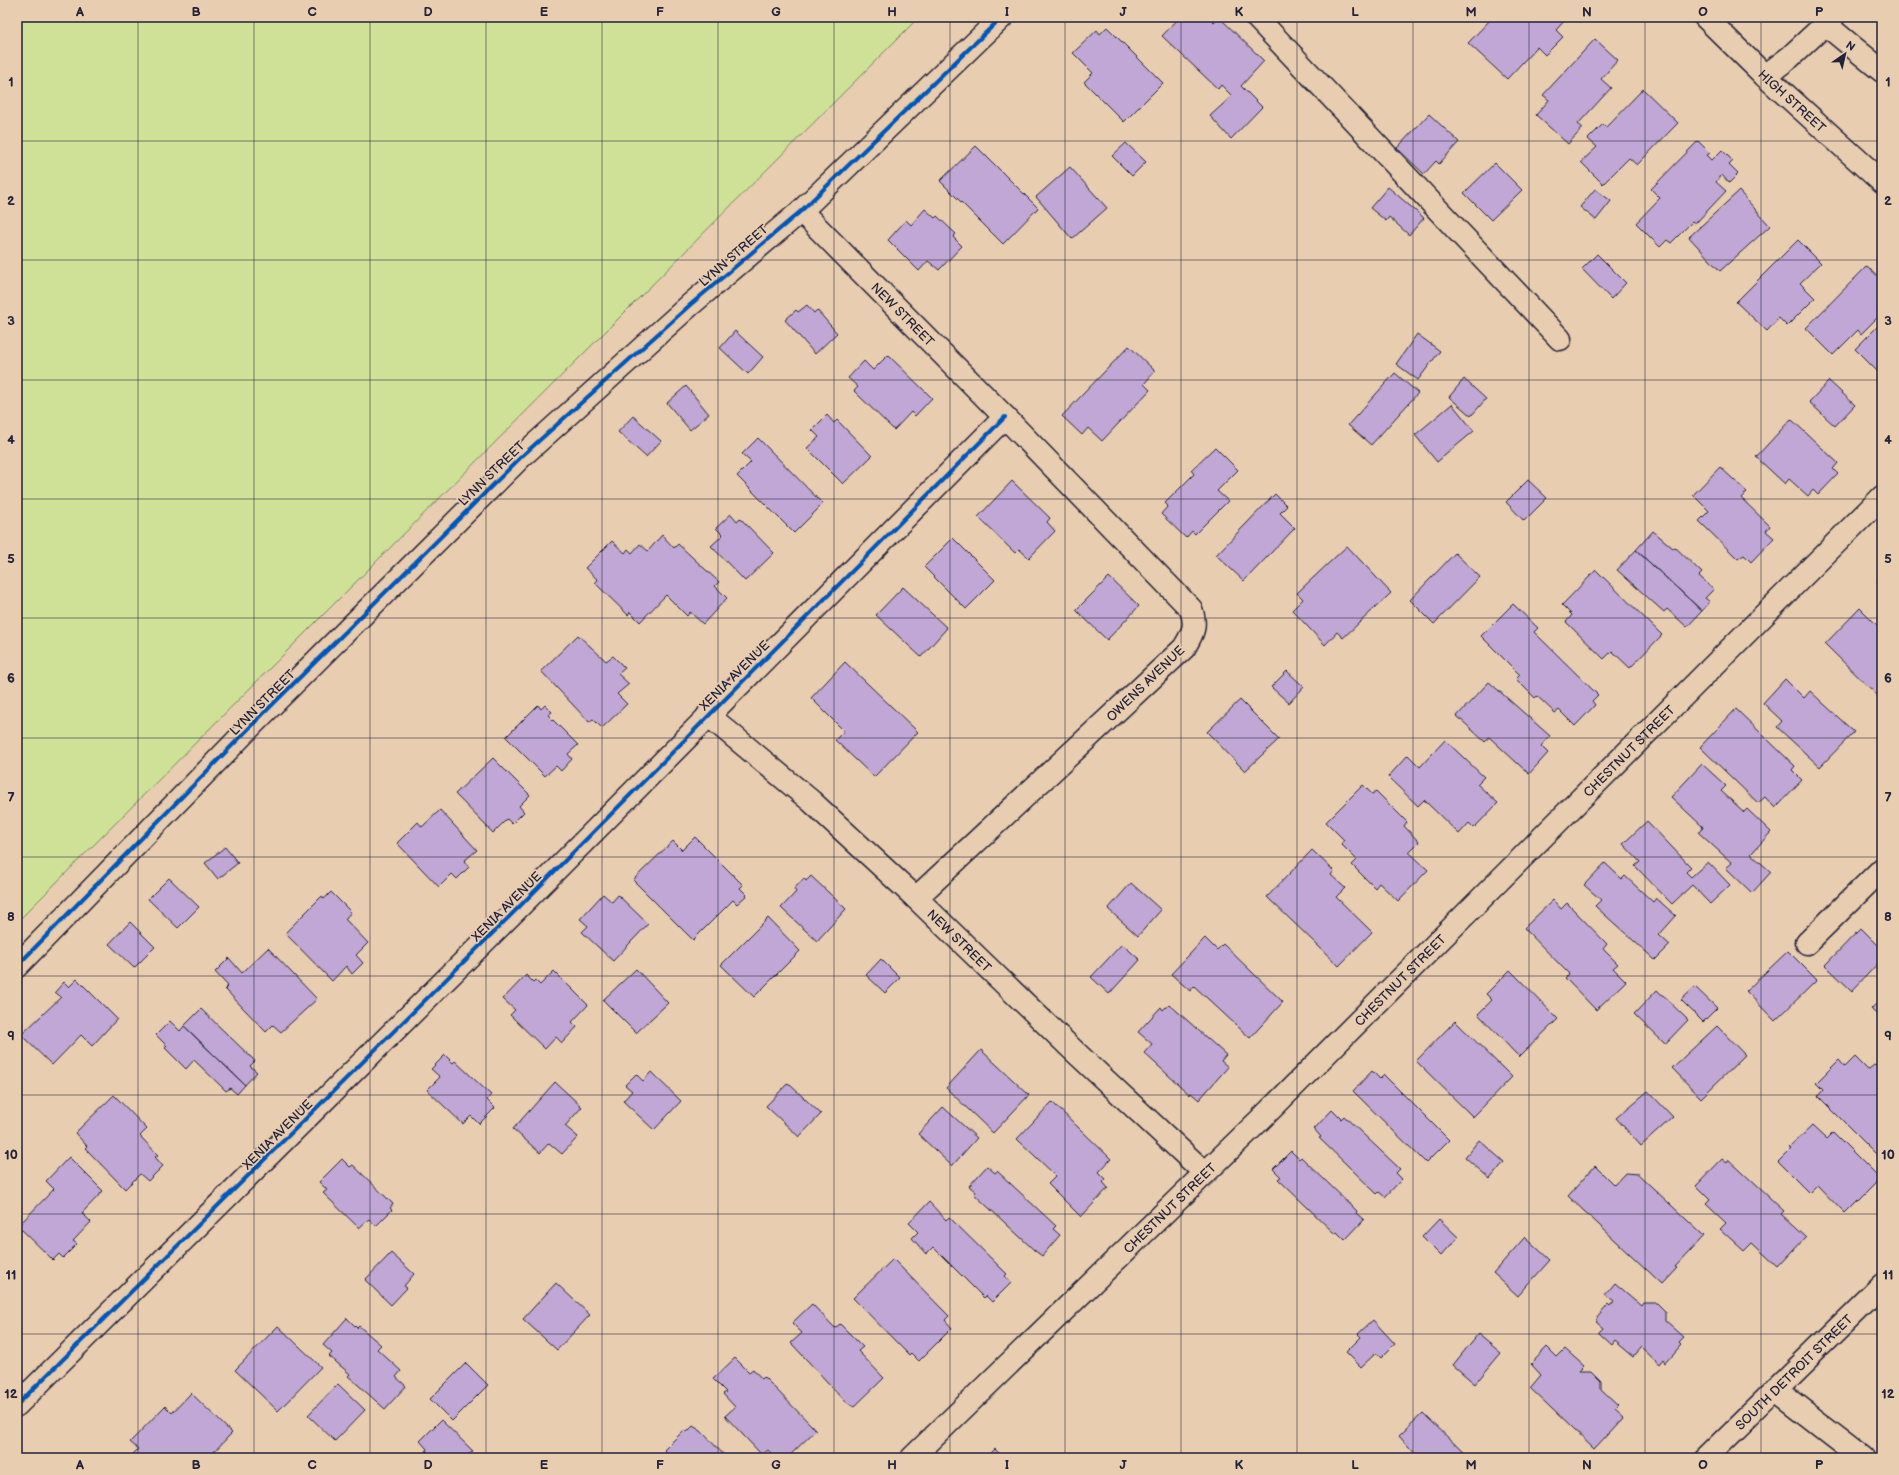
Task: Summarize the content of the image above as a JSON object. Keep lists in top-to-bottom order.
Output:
{
  "streets": {
    "street": [
      "HIGH STREET",
      "LYNN STREET",
      "NEW STREET",
      "XENIA AVENUE",
      "OWENS AVENUE",
      "CHESTNUT STREET",
      "SOUTH DETROIT STREET"
    ]
  },
  "crossings": [
    ["LYNN STREET", "NEW STREET"],
    ["NEW STREET", "XENIA AVENUE"],
    ["NEW STREET", "OWENS AVENUE"],
    ["NEW STREET", "CHESTNUT STREET"],
    ["XENIA AVENUE", "OWENS AVENUE"]
  ],
  "north": "top right",
  "grid": {
    "columns": [
      "A",
      "B",
      "C",
      "D",
      "E",
      "F",
      "G",
      "H",
      "I",
      "J",
      "K",
      "L",
      "M",
      "N",
      "O",
      "P"
    ],
    "rows": [
      "1",
      "2",
      "3",
      "4",
      "5",
      "6",
      "7",
      "8",
      "9",
      "10",
      "11",
      "12"
    ]
  }
}
